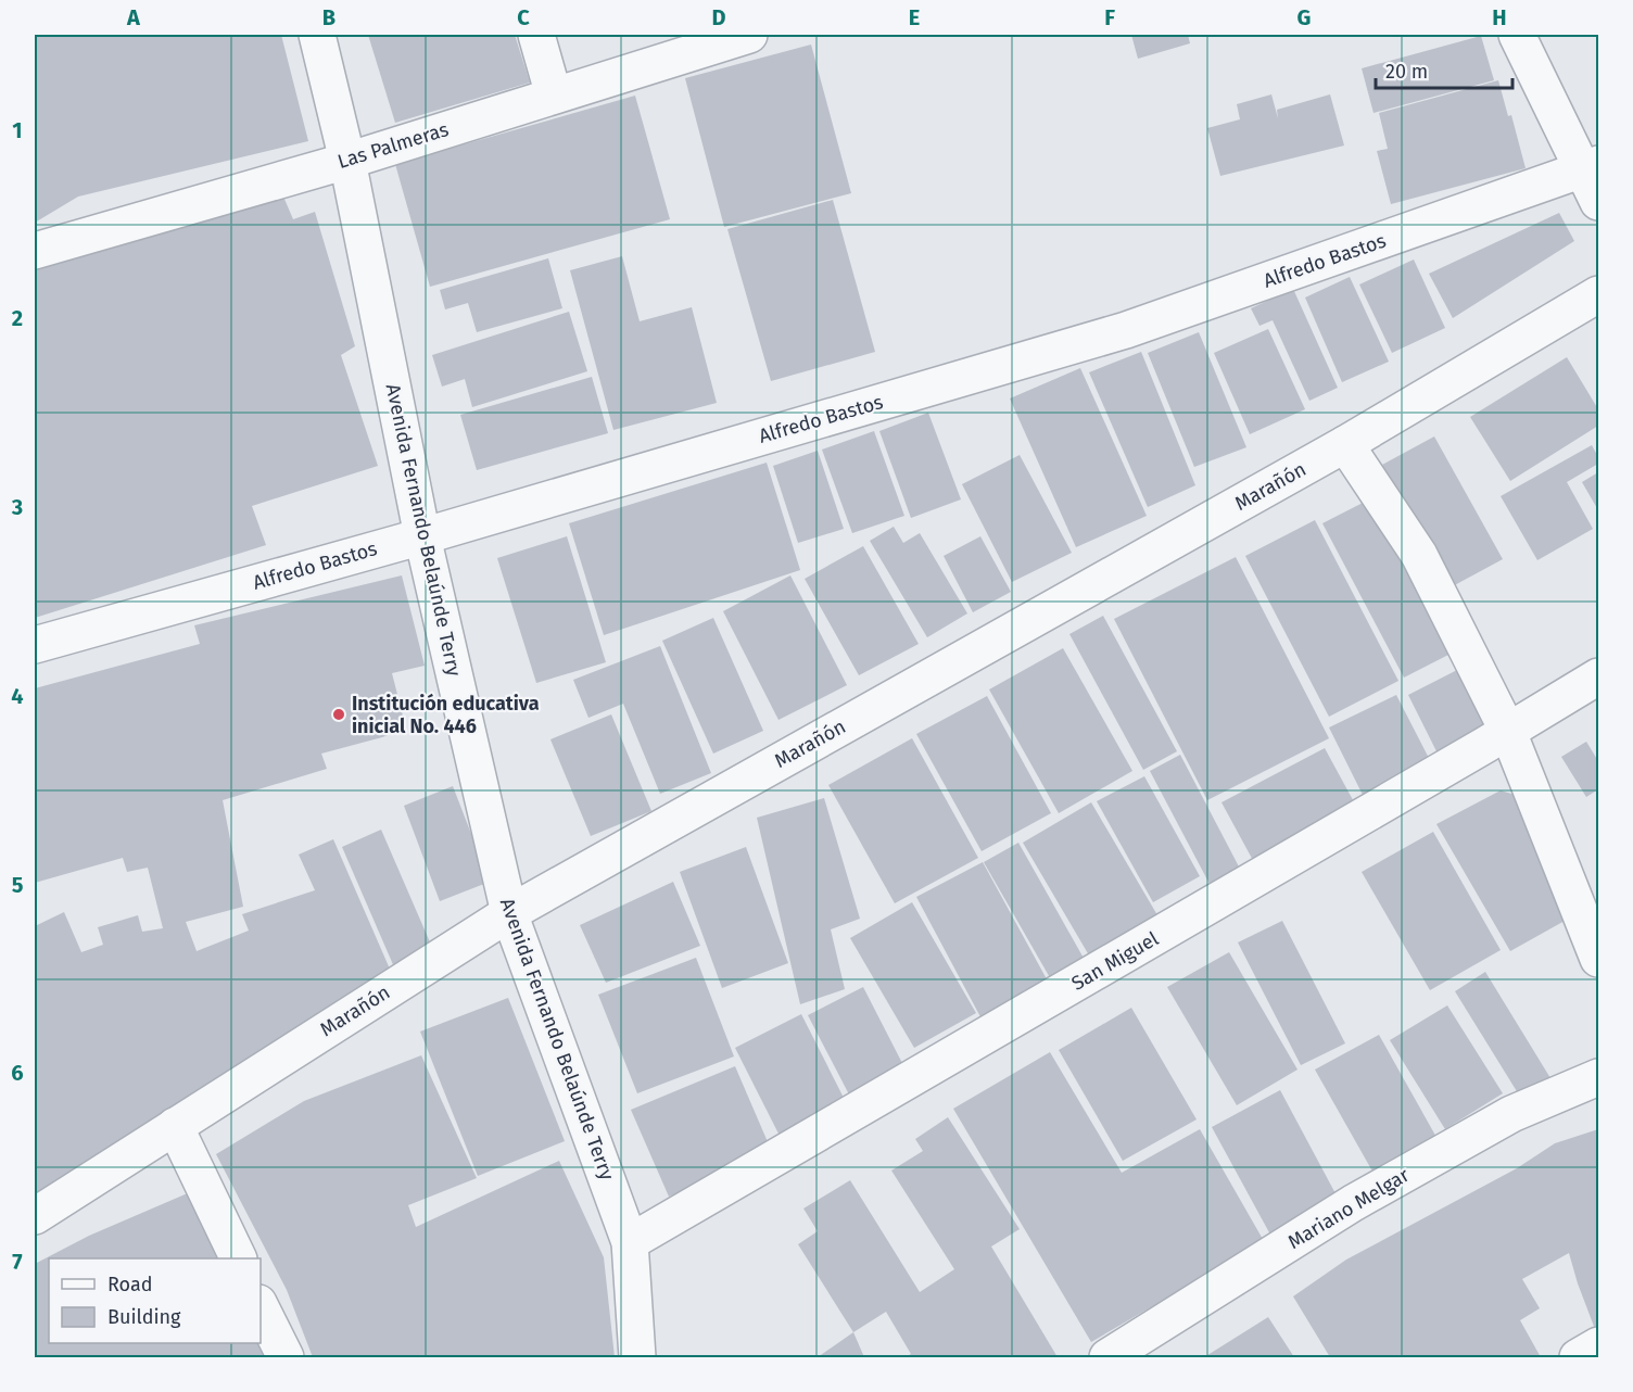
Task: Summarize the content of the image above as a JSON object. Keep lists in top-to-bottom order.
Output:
{
  "streets": {
    "street": [
      "Las Palmeras",
      "Alfredo Bastos",
      "Marañón",
      "Avenida Fernando Belaúnde Terry",
      "San Miguel",
      "Mariano Melgar"
    ]
  },
  "crossings": [
    ["Las Palmeras", "Avenida Fernando Belaúnde Terry"],
    ["Alfredo Bastos", "Avenida Fernando Belaúnde Terry"],
    ["Marañón", "Avenida Fernando Belaúnde Terry"],
    ["Avenida Fernando Belaúnde Terry", "San Miguel"]
  ],
  "places": ["Institución educativa inicial No. 446"],
  "legend": ["Road", "Building"],
  "scale_bar": "20 m",
  "grid": {
    "columns": [
      "A",
      "B",
      "C",
      "D",
      "E",
      "F",
      "G",
      "H"
    ],
    "rows": [
      "1",
      "2",
      "3",
      "4",
      "5",
      "6",
      "7"
    ]
  }
}
